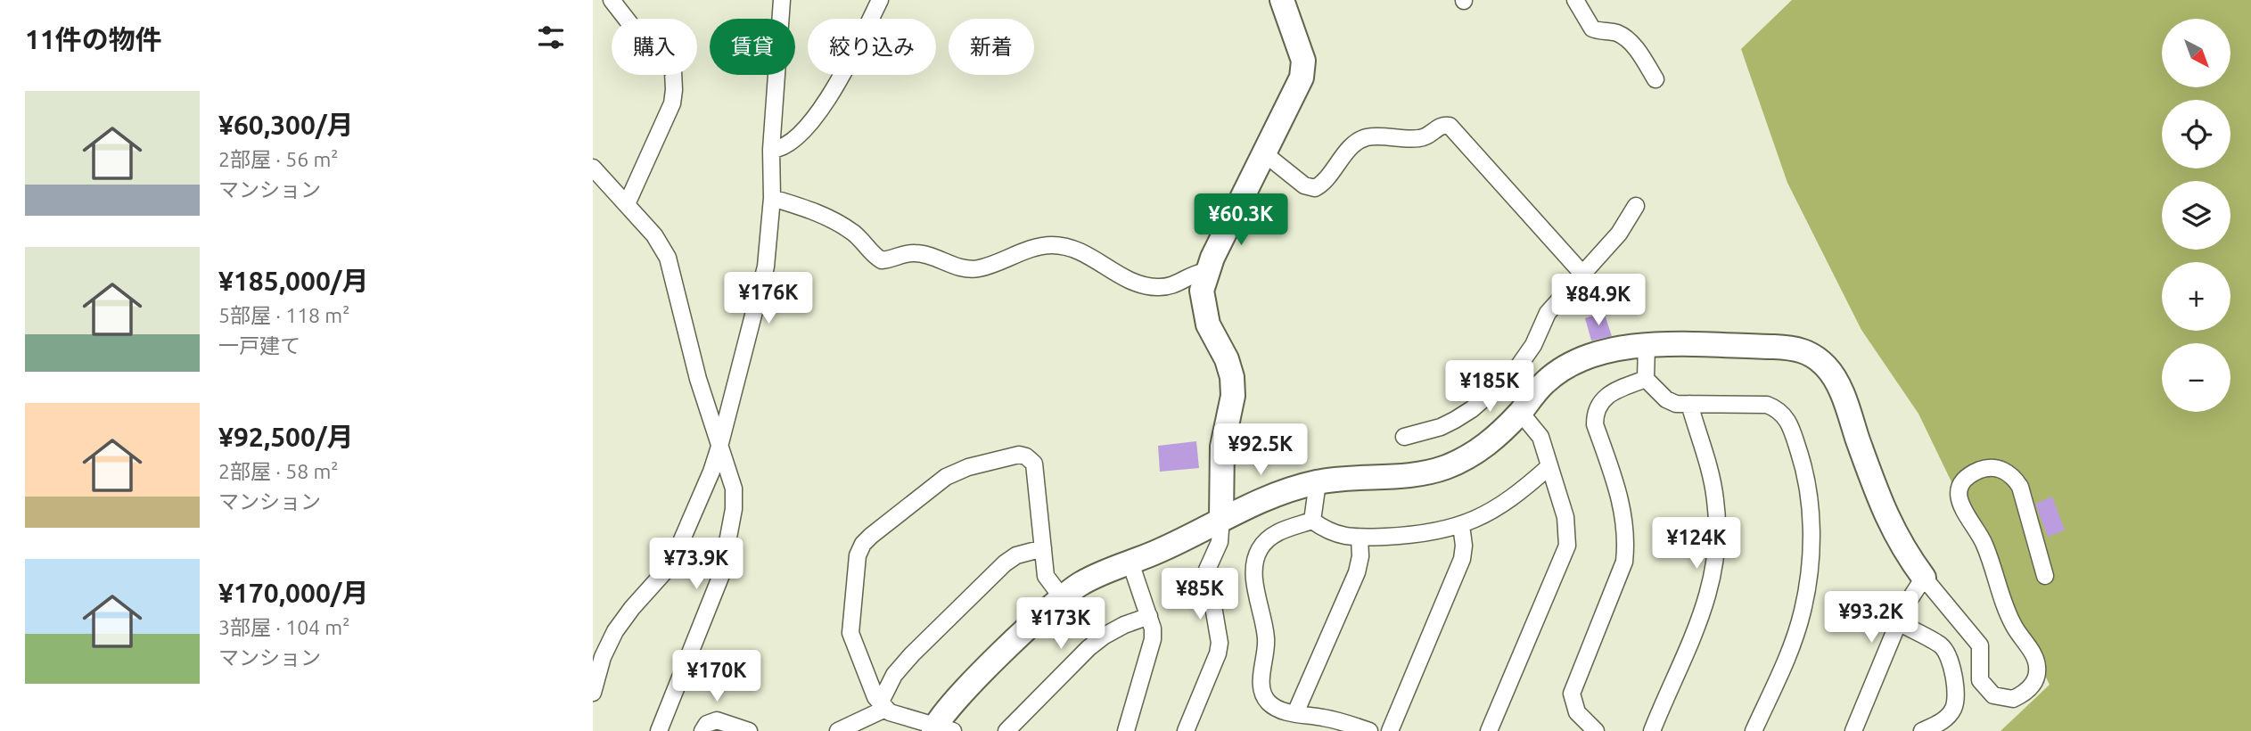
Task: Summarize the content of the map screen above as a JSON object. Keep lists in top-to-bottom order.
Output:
{
  "north": "bottom right",
  "page": {
    "heading": "11件の物件",
    "map_buttons": ["+", "−"],
    "chip": [
      "購入",
      "賃貸",
      "絞り込み",
      "新着"
    ],
    "list": [
      {
        "name": "¥60,300/月",
        "note": "2部屋 · 56 m² · マンション"
      },
      {
        "name": "¥185,000/月",
        "note": "5部屋 · 118 m² · 一戸建て"
      },
      {
        "name": "¥92,500/月",
        "note": "2部屋 · 58 m² · マンション"
      },
      {
        "name": "¥170,000/月",
        "note": "3部屋 · 104 m² · マンション"
      }
    ],
    "price": [
      "¥60.3K",
      "¥176K",
      "¥84.9K",
      "¥185K",
      "¥92.5K",
      "¥124K",
      "¥73.9K",
      "¥85K",
      "¥93.2K",
      "¥173K",
      "¥170K"
    ]
  }
}
